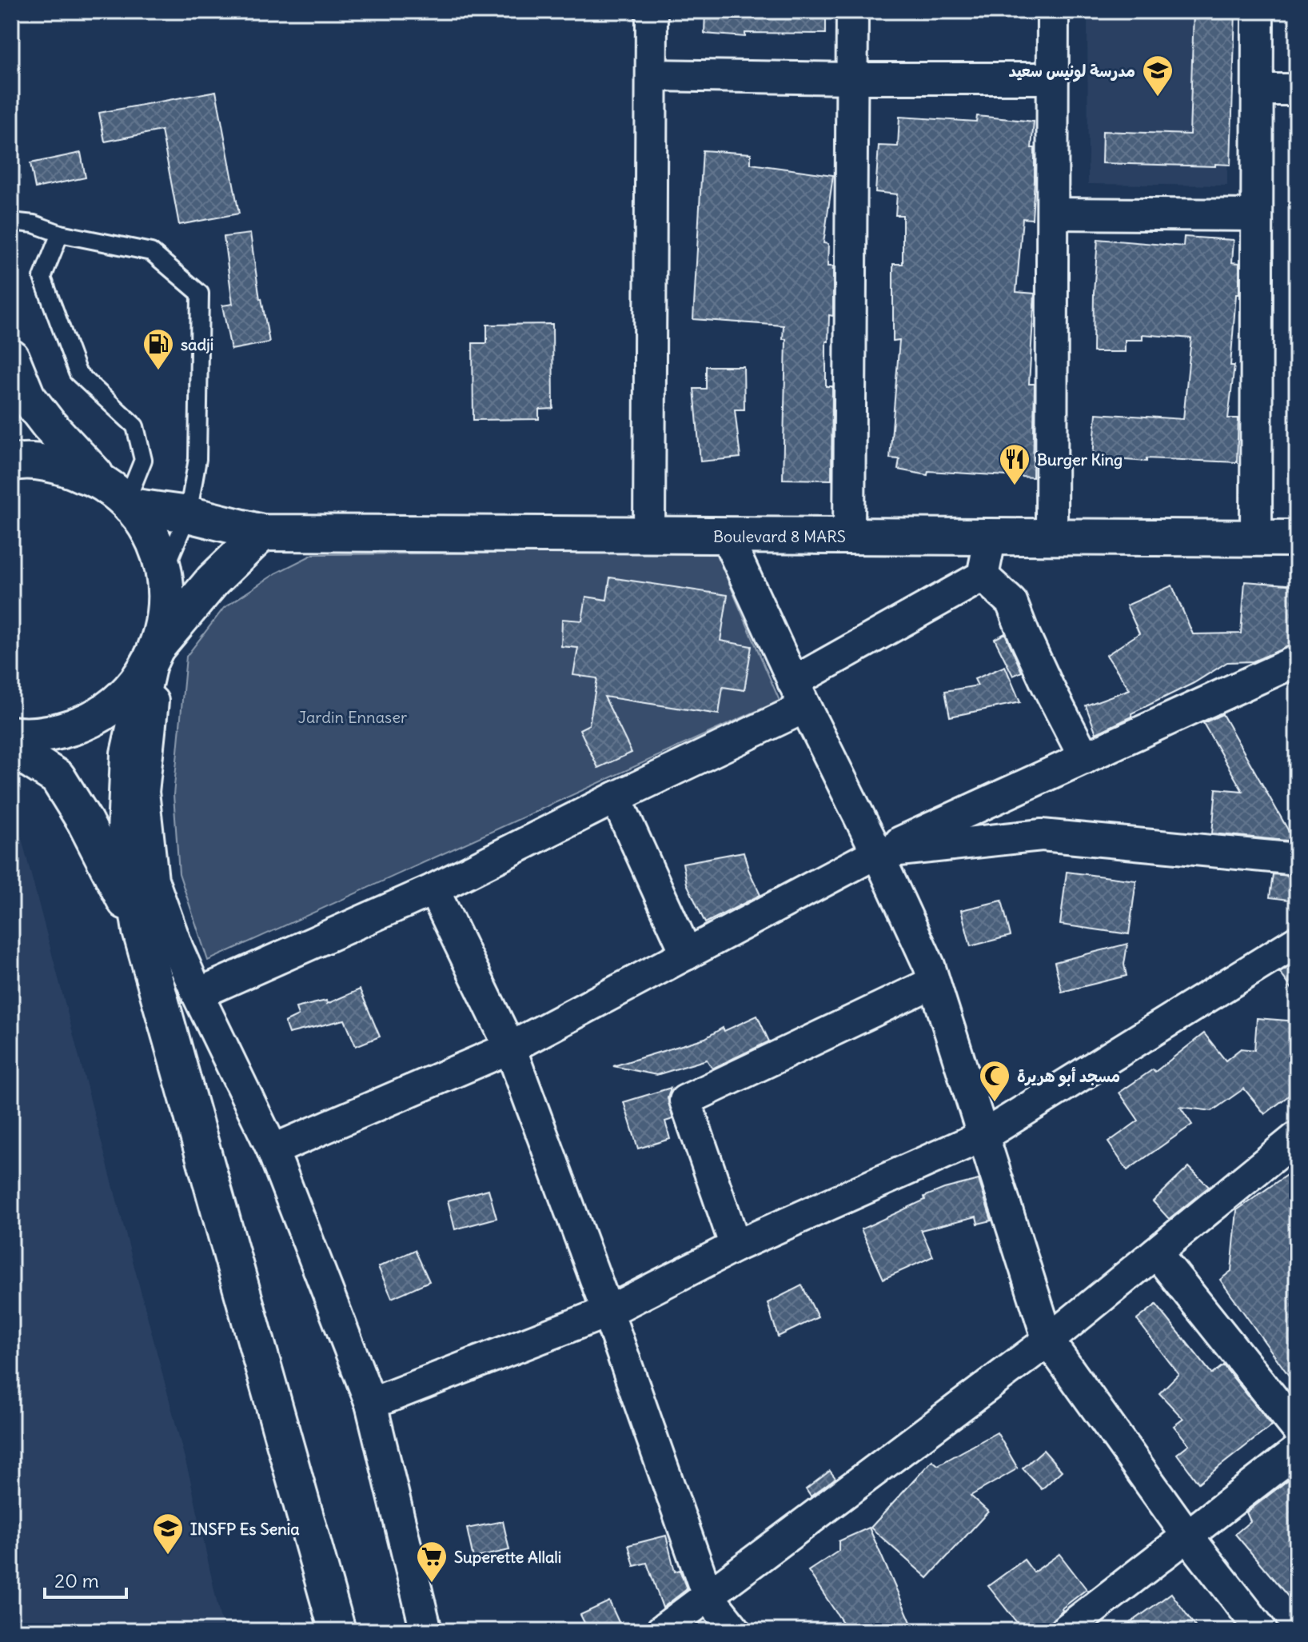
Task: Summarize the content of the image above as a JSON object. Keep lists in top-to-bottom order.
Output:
{
  "streets": {
    "main road": ["Boulevard 8 MARS"]
  },
  "parks": ["Jardin Ennaser"],
  "places": {
    "school or university": ["مدرسة لونيس سعيد", "INSFP Es Senia"],
    "fuel station": ["sadji"],
    "restaurant": ["Burger King"],
    "mosque": ["مسجد أبو هريرة"],
    "supermarket": ["Superette Allali"]
  },
  "scale_bar": "20 m"
}
